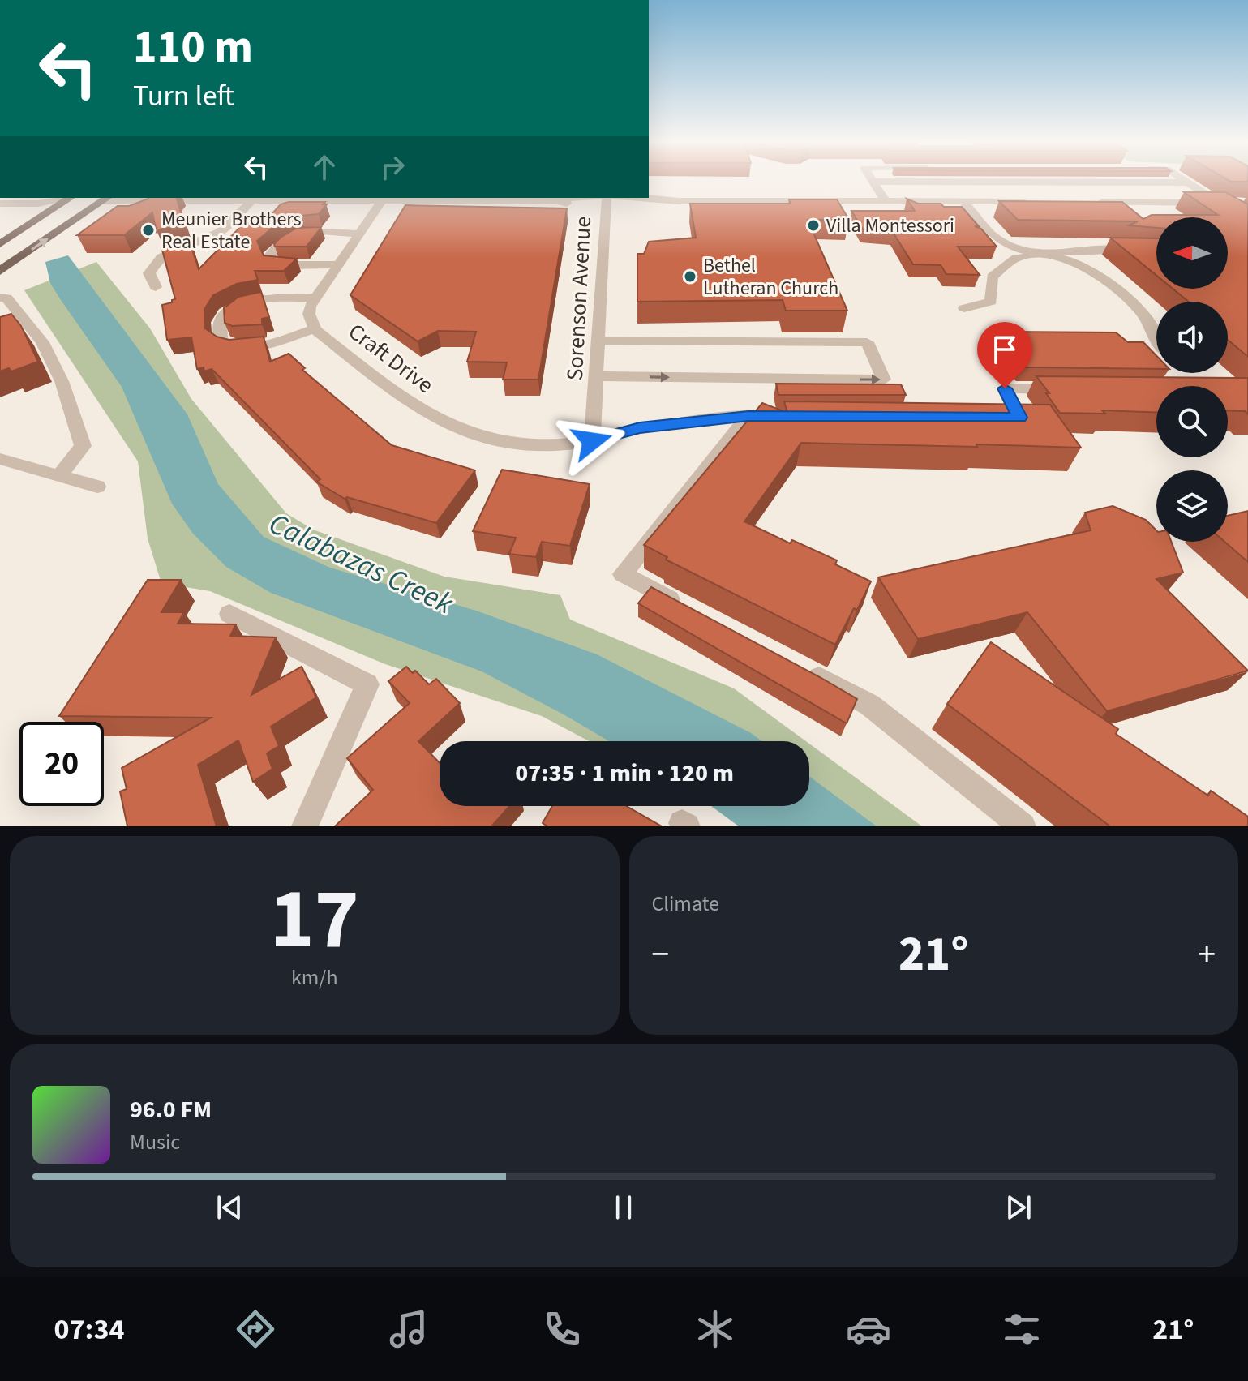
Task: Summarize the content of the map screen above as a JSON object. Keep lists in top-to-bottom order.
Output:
{
  "streets": {
    "street": ["Sorenson Avenue", "Craft Drive"]
  },
  "crossings": [
    ["Sorenson Avenue", "Craft Drive"]
  ],
  "water": ["Calabazas Creek"],
  "places": ["Villa Montessori", "Meunier Brothers Real Estate", "Bethel Lutheran Church"],
  "north": "left",
  "page": {
    "turn": ["110 m", "Turn left"],
    "limit": "20",
    "trip": "07:35 · 1 min · 120 m",
    "tile": [
      ["17", "km/h"],
      "Climate"
    ],
    "heat": ["−", "21°", "+"],
    "song": ["96.0 FM", "Music"],
    "tabs": ["07:34", "21°"]
  }
}
